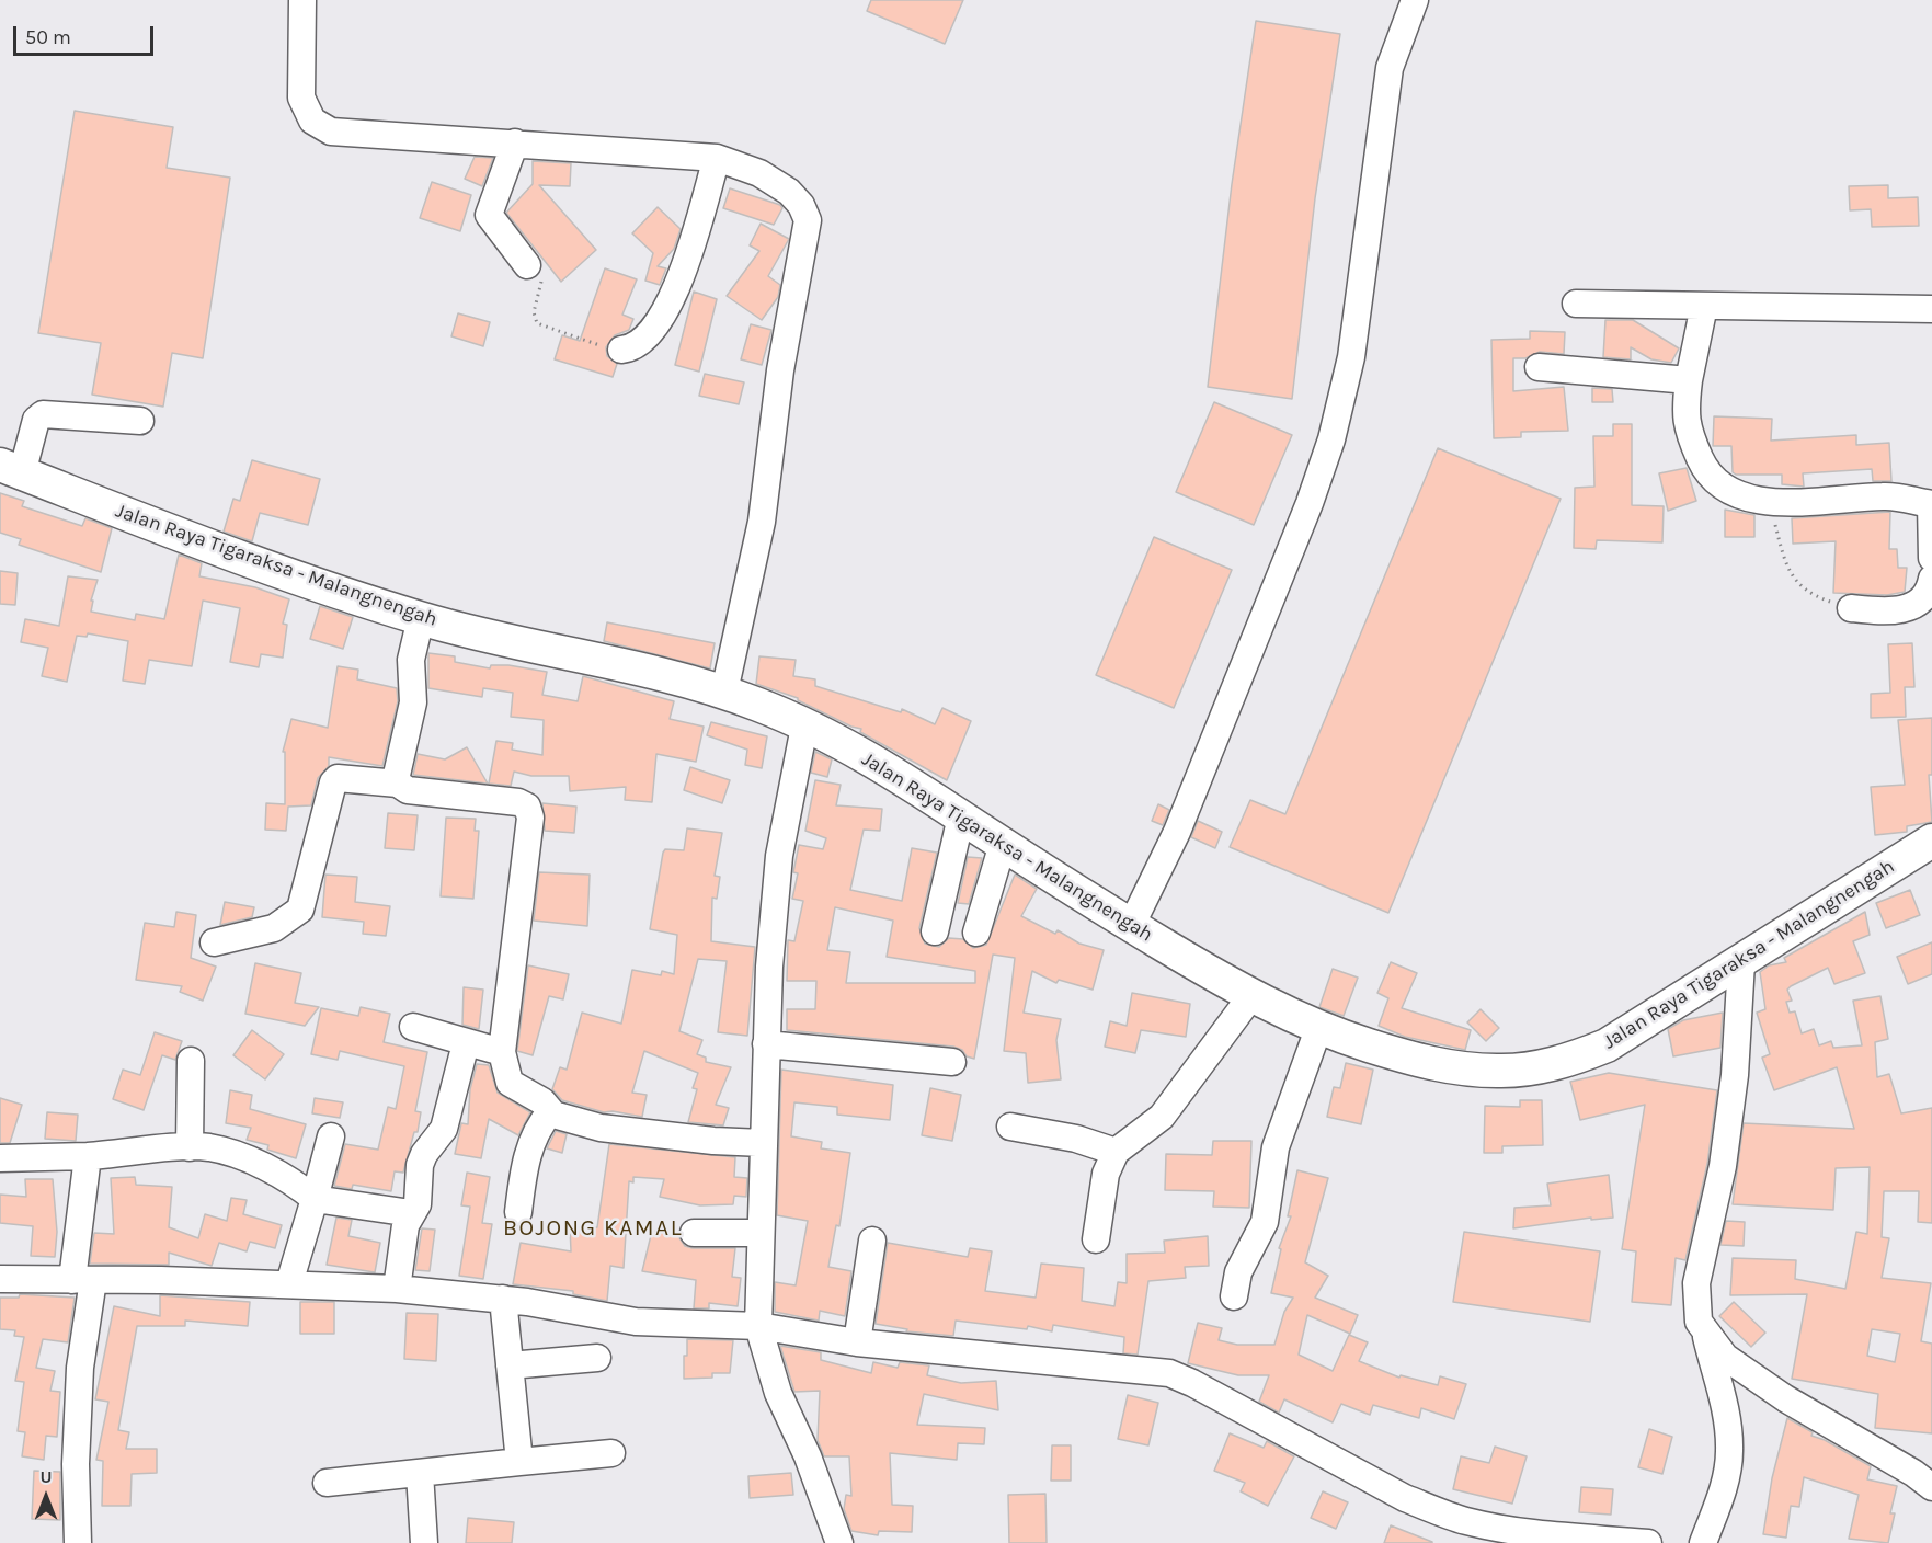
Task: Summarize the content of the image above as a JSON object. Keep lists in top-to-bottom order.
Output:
{
  "streets": {
    "main road": ["Jalan Raya Tigaraksa - Malangnengah"]
  },
  "districts": ["BOJONG KAMAL"],
  "scale_bar": "50 m",
  "north": "top"
}
